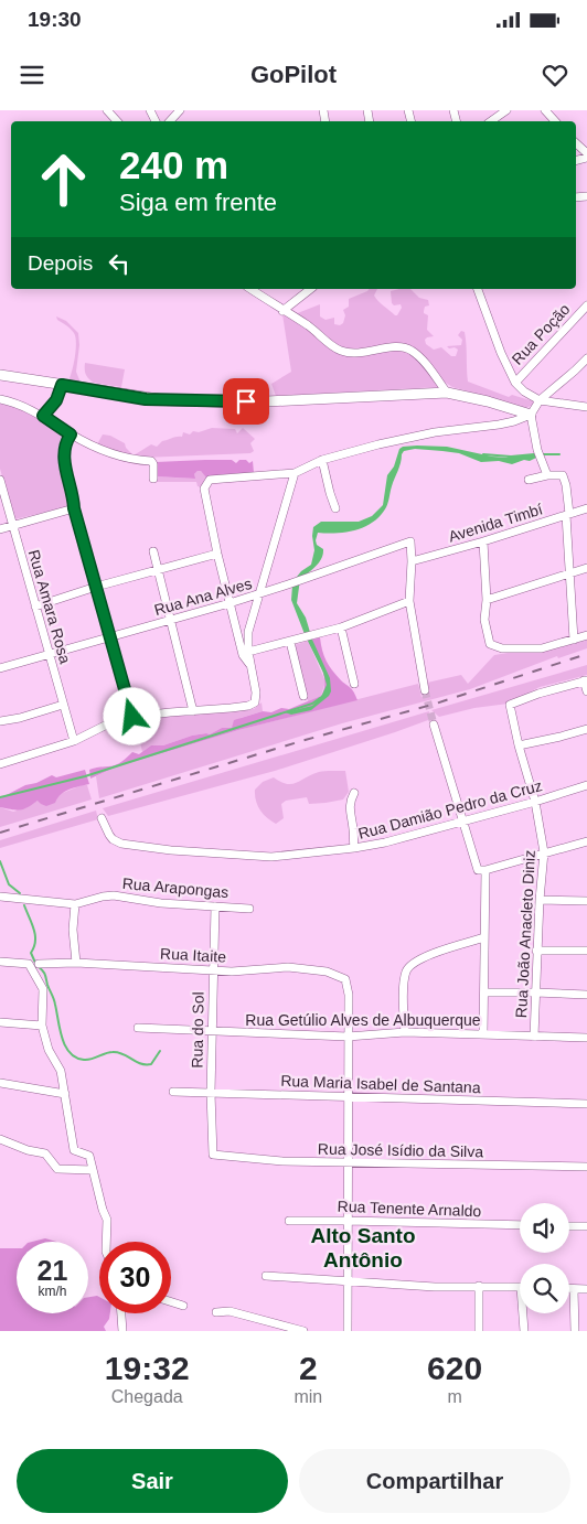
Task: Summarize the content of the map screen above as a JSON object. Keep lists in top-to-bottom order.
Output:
{
  "streets": {
    "street": [
      "Rua Poção",
      "Avenida Timbí",
      "Rua Ana Alves",
      "Rua Amara Rosa",
      "Rua Damião Pedro da Cruz",
      "Rua Arapongas",
      "Rua João Anacleto Diniz",
      "Rua Itaite",
      "Rua Getúlio Alves de Albuquerque",
      "Rua do Sol",
      "Rua Maria Isabel de Santana",
      "Rua José Isídio da Silva",
      "Rua Tenente Arnaldo"
    ]
  },
  "crossings": [
    ["Avenida Timbí", "Rua Ana Alves"],
    ["Rua Ana Alves", "Rua Amara Rosa"],
    ["Rua Damião Pedro da Cruz", "Rua João Anacleto Diniz"],
    ["Rua Arapongas", "Rua do Sol"],
    ["Rua João Anacleto Diniz", "Rua Getúlio Alves de Albuquerque"],
    ["Rua Itaite", "Rua Getúlio Alves de Albuquerque"],
    ["Rua Itaite", "Rua do Sol"],
    ["Rua Getúlio Alves de Albuquerque", "Rua do Sol"],
    ["Rua do Sol", "Rua Maria Isabel de Santana"],
    ["Rua do Sol", "Rua José Isídio da Silva"]
  ],
  "districts": ["Alto Santo Antônio"],
  "page": {
    "status": "19:30",
    "header": "GoPilot",
    "turn": ["240 m", "Siga em frente"],
    "then": "Depois",
    "speed": "21 km/h",
    "limit": "30",
    "eta": [
      "19:32",
      "Chegada",
      "2",
      "min",
      "620",
      "m"
    ],
    "buttons": ["Sair", "Compartilhar"]
  }
}
